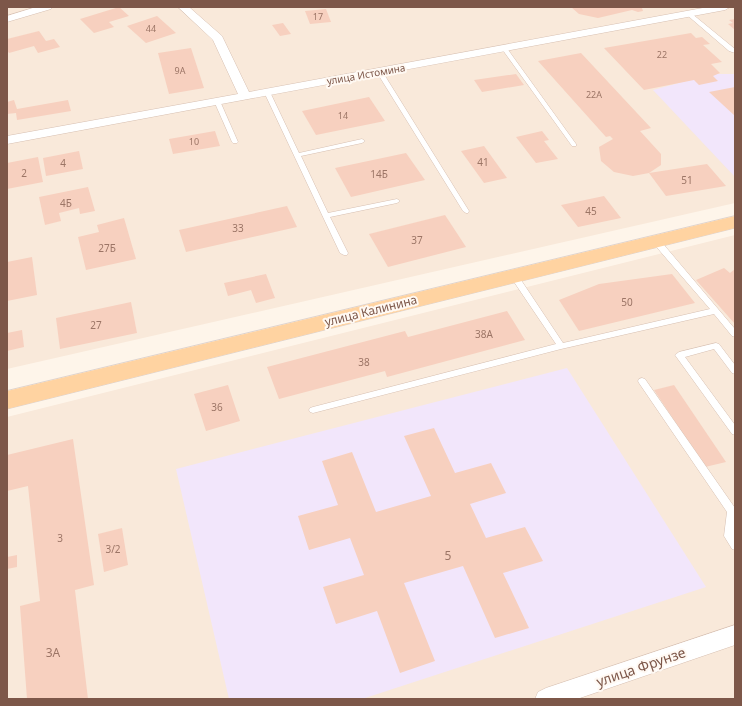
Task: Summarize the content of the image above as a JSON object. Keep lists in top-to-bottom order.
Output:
{
  "streets": {
    "main road": ["улица Калинина"],
    "street": ["улица Истомина", "улица Фрунзе"]
  },
  "house_numbers": [
    "17",
    "44",
    "22",
    "9А",
    "22А",
    "14",
    "10",
    "41",
    "4",
    "2",
    "14Б",
    "51",
    "4Б",
    "45",
    "33",
    "37",
    "27Б",
    "50",
    "27",
    "38А",
    "38",
    "36",
    "3",
    "3/2",
    "5",
    "3А"
  ]
}
